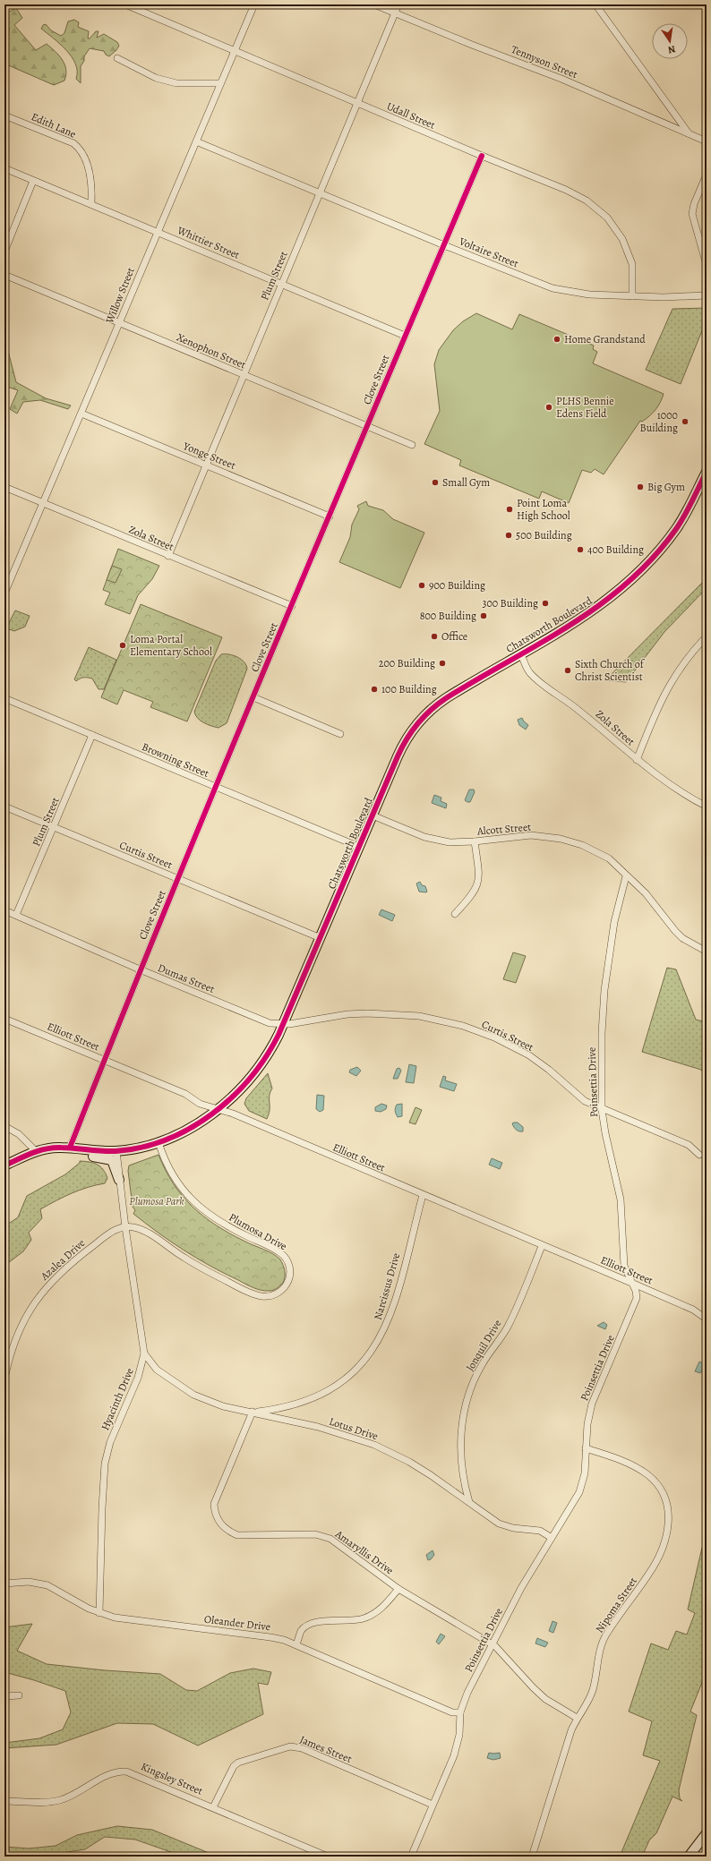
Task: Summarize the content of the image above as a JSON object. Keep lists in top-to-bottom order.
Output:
{
  "streets": {
    "main road": ["Chatsworth Boulevard"],
    "street": [
      "Tennyson Street",
      "Udall Street",
      "Edith Lane",
      "Whittier Street",
      "Voltaire Street",
      "Plum Street",
      "Willow Street",
      "Xenophon Street",
      "Clove Street",
      "Yonge Street",
      "Zola Street",
      "Browning Street",
      "Alcott Street",
      "Curtis Street",
      "Dumas Street",
      "Elliott Street",
      "Poinsettia Drive",
      "Plumosa Drive",
      "Azalea Drive",
      "Narcissus Drive",
      "Jonquil Drive",
      "Hyacinth Drive",
      "Lotus Drive",
      "Amaryllis Drive",
      "Nipoma Street",
      "Oleander Drive",
      "James Street",
      "Kingsley Street"
    ]
  },
  "crossings": [
    ["Tennyson Street", "Plum Street"],
    ["Udall Street", "Voltaire Street"],
    ["Udall Street", "Plum Street"],
    ["Udall Street", "Willow Street"],
    ["Udall Street", "Clove Street"],
    ["Edith Lane", "Whittier Street"],
    ["Whittier Street", "Plum Street"],
    ["Whittier Street", "Willow Street"],
    ["Whittier Street", "Clove Street"],
    ["Voltaire Street", "Plum Street"],
    ["Voltaire Street", "Willow Street"],
    ["Voltaire Street", "Clove Street"],
    ["Plum Street", "Xenophon Street"],
    ["Plum Street", "Yonge Street"],
    ["Plum Street", "Zola Street"],
    ["Plum Street", "Browning Street"],
    ["Plum Street", "Curtis Street"],
    ["Plum Street", "Dumas Street"],
    ["Willow Street", "Xenophon Street"],
    ["Willow Street", "Yonge Street"],
    ["Willow Street", "Zola Street"],
    ["Xenophon Street", "Clove Street"],
    ["Clove Street", "Yonge Street"],
    ["Clove Street", "Zola Street"],
    ["Clove Street", "Chatsworth Boulevard"],
    ["Clove Street", "Browning Street"],
    ["Clove Street", "Curtis Street"],
    ["Clove Street", "Dumas Street"],
    ["Clove Street", "Elliott Street"],
    ["Zola Street", "Chatsworth Boulevard"],
    ["Chatsworth Boulevard", "Browning Street"],
    ["Chatsworth Boulevard", "Alcott Street"],
    ["Chatsworth Boulevard", "Curtis Street"],
    ["Chatsworth Boulevard", "Dumas Street"],
    ["Chatsworth Boulevard", "Elliott Street"],
    ["Chatsworth Boulevard", "Plumosa Drive"],
    ["Chatsworth Boulevard", "Hyacinth Drive"],
    ["Alcott Street", "Poinsettia Drive"],
    ["Curtis Street", "Dumas Street"],
    ["Curtis Street", "Poinsettia Drive"],
    ["Elliott Street", "Poinsettia Drive"],
    ["Elliott Street", "Narcissus Drive"],
    ["Elliott Street", "Jonquil Drive"],
    ["Poinsettia Drive", "Lotus Drive"],
    ["Poinsettia Drive", "Amaryllis Drive"],
    ["Poinsettia Drive", "Nipoma Street"],
    ["Poinsettia Drive", "Oleander Drive"],
    ["Poinsettia Drive", "James Street"],
    ["Plumosa Drive", "Azalea Drive"],
    ["Plumosa Drive", "Hyacinth Drive"],
    ["Azalea Drive", "Hyacinth Drive"],
    ["Narcissus Drive", "Lotus Drive"],
    ["Narcissus Drive", "Amaryllis Drive"],
    ["Jonquil Drive", "Lotus Drive"],
    ["Hyacinth Drive", "Lotus Drive"],
    ["Hyacinth Drive", "Oleander Drive"],
    ["Lotus Drive", "Amaryllis Drive"],
    ["Amaryllis Drive", "Nipoma Street"],
    ["James Street", "Kingsley Street"]
  ],
  "parks": ["Plumosa Park"],
  "places": [
    "Home Grandstand",
    "PLHS Bennie Edens Field",
    "1000 Building",
    "Small Gym",
    "Big Gym",
    "Point Loma High School",
    "500 Building",
    "400 Building",
    "900 Building",
    "300 Building",
    "800 Building",
    "Office",
    "Loma Portal Elementary School",
    "200 Building",
    "Sixth Church of Christ Scientist",
    "100 Building"
  ],
  "north": "bottom"
}
